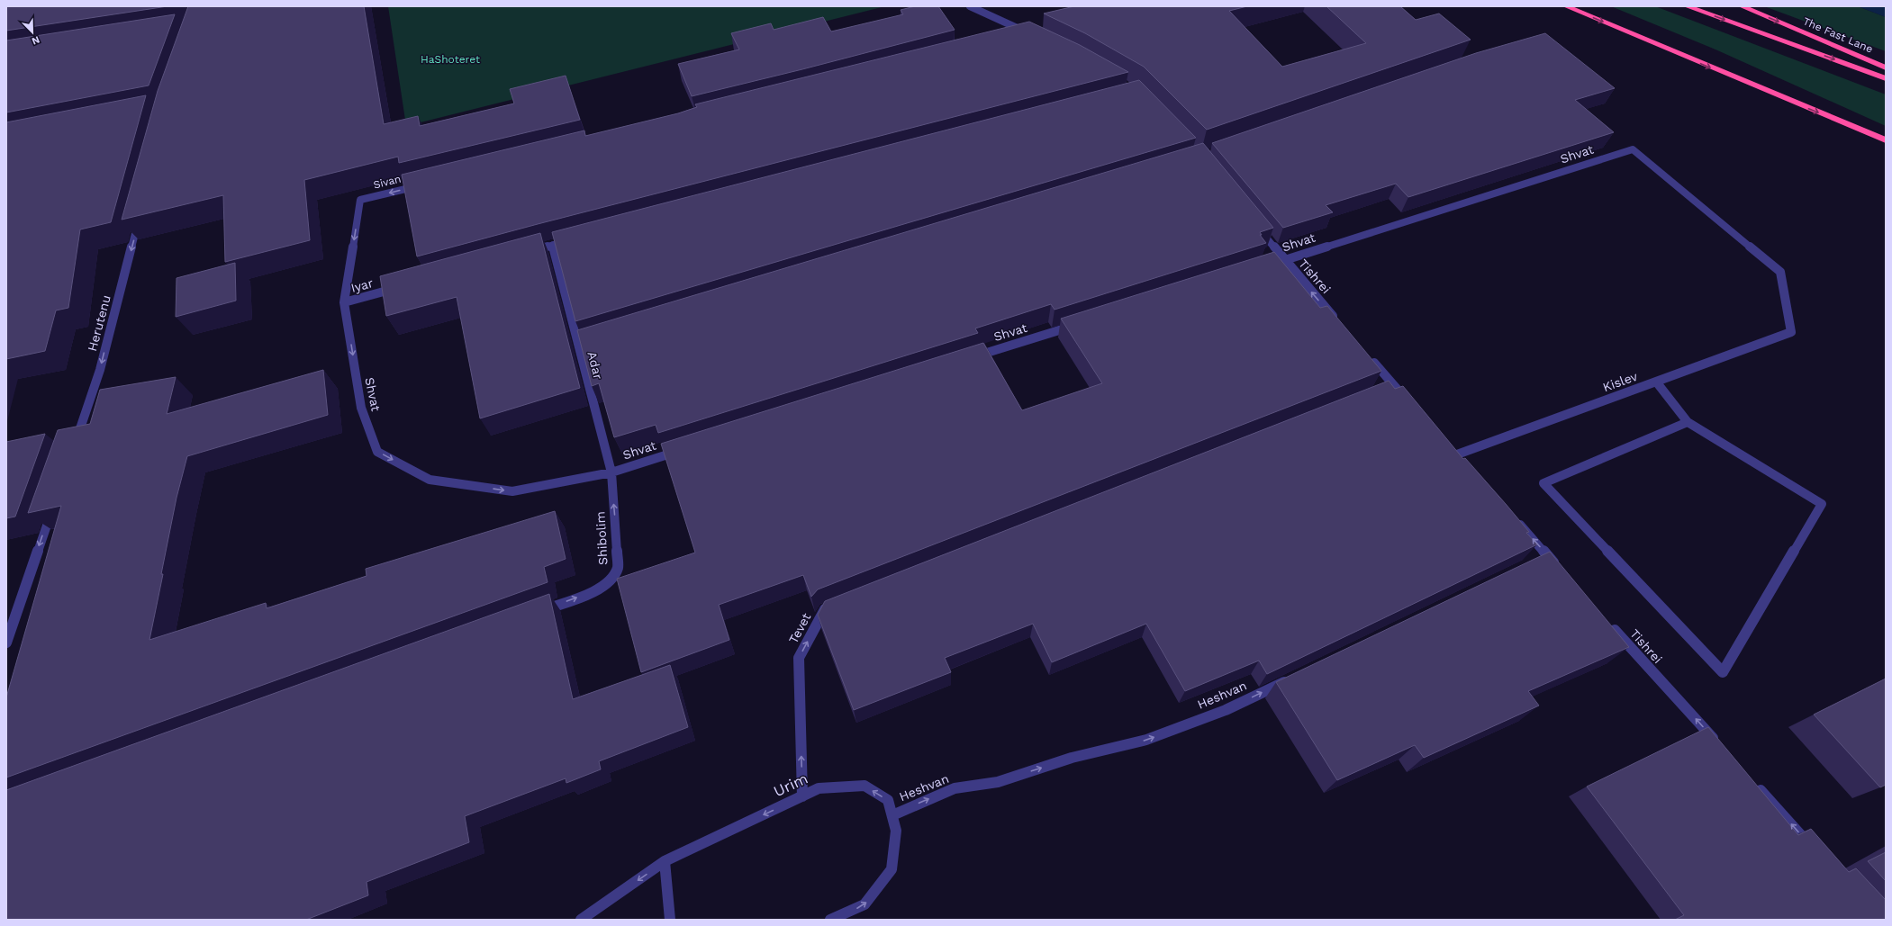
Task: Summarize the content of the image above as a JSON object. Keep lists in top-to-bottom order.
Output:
{
  "streets": {
    "highway": ["The Fast Lane"],
    "street": [
      "Shvat",
      "Sivan",
      "Tishrei",
      "Iyar",
      "Herutenu",
      "Adar",
      "Kislev",
      "Shibolim",
      "Tevet",
      "Heshvan",
      "Urim"
    ]
  },
  "crossings": [
    ["Shvat", "Sivan"],
    ["Shvat", "Tishrei"],
    ["Shvat", "Iyar"],
    ["Shvat", "Adar"],
    ["Shvat", "Kislev"],
    ["Shvat", "Shibolim"],
    ["Adar", "Shibolim"],
    ["Tevet", "Urim"],
    ["Heshvan", "Urim"]
  ],
  "one_way": [
    "Sivan",
    "Tishrei",
    "Herutenu",
    "Shibolim",
    "Tevet",
    "Heshvan"
  ],
  "parks": ["HaShoteret"],
  "north": "bottom right"
}
